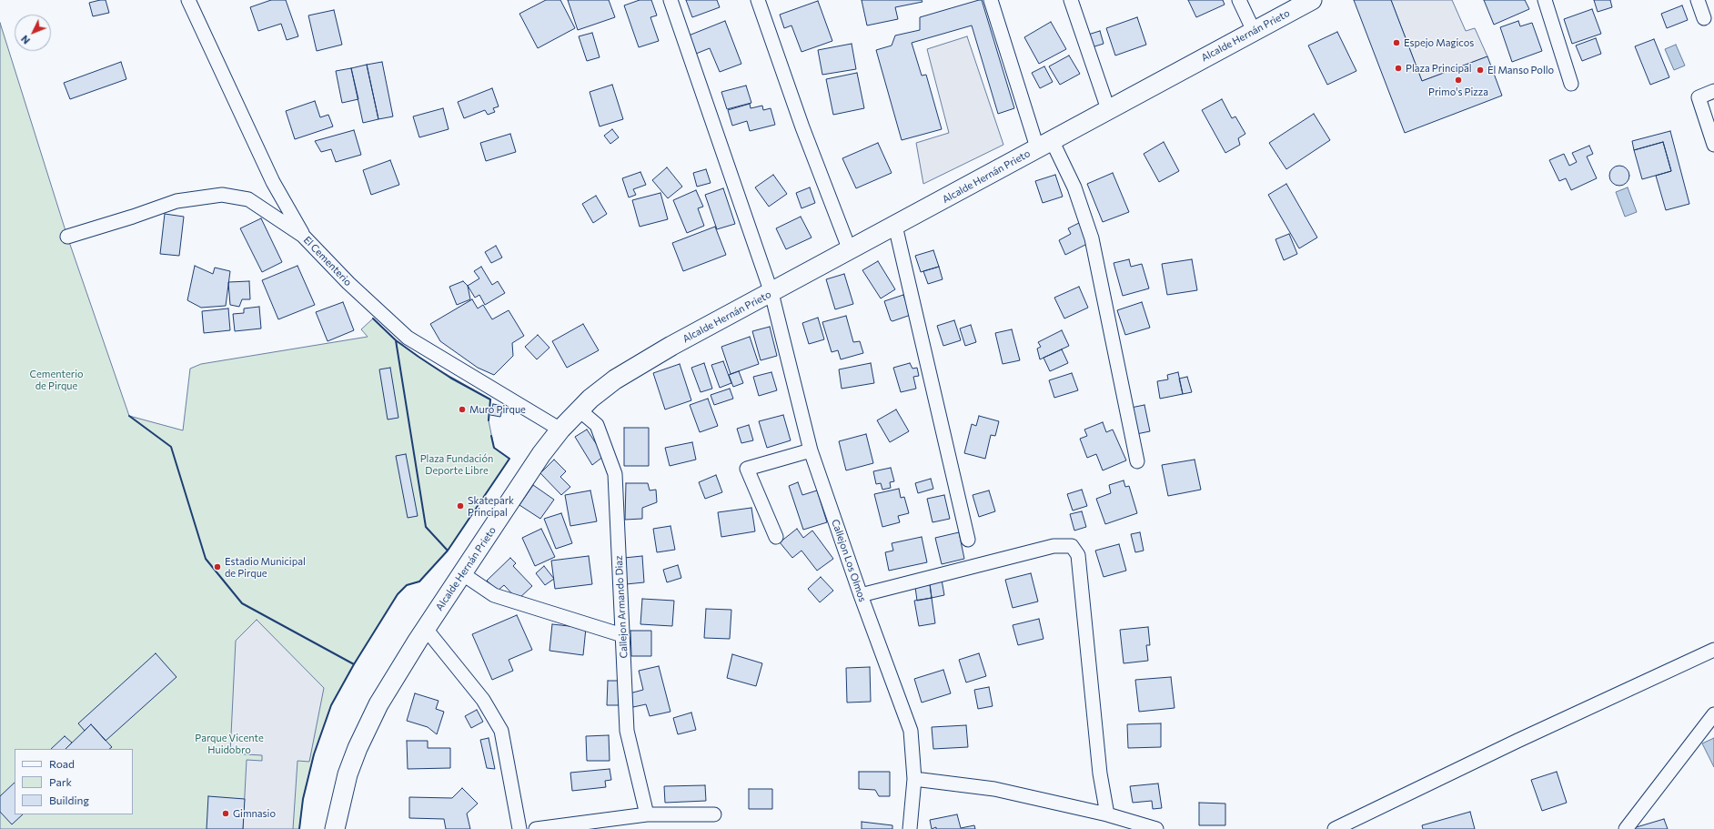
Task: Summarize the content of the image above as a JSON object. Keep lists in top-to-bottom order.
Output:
{
  "streets": {
    "main road": ["Alcalde Hernán Prieto"],
    "street": ["El Cementerio", "Callejon Los Olmos", "Callejon Armando Diaz"]
  },
  "crossings": [
    ["Alcalde Hernán Prieto", "El Cementerio"],
    ["Alcalde Hernán Prieto", "Callejon Los Olmos"],
    ["Alcalde Hernán Prieto", "Callejon Armando Diaz"]
  ],
  "parks": ["Cementerio de Pirque", "Plaza Fundación Deporte Libre", "Parque Vicente Huidobro"],
  "places": [
    "Espejo Magicos",
    "Plaza Principal",
    "El Manso Pollo",
    "Primo's Pizza",
    "Muro Pirque",
    "Skatepark Principal",
    "Estadio Municipal de Pirque",
    "Gimnasio"
  ],
  "legend": ["Road", "Park", "Building"],
  "north": "bottom left"
}
